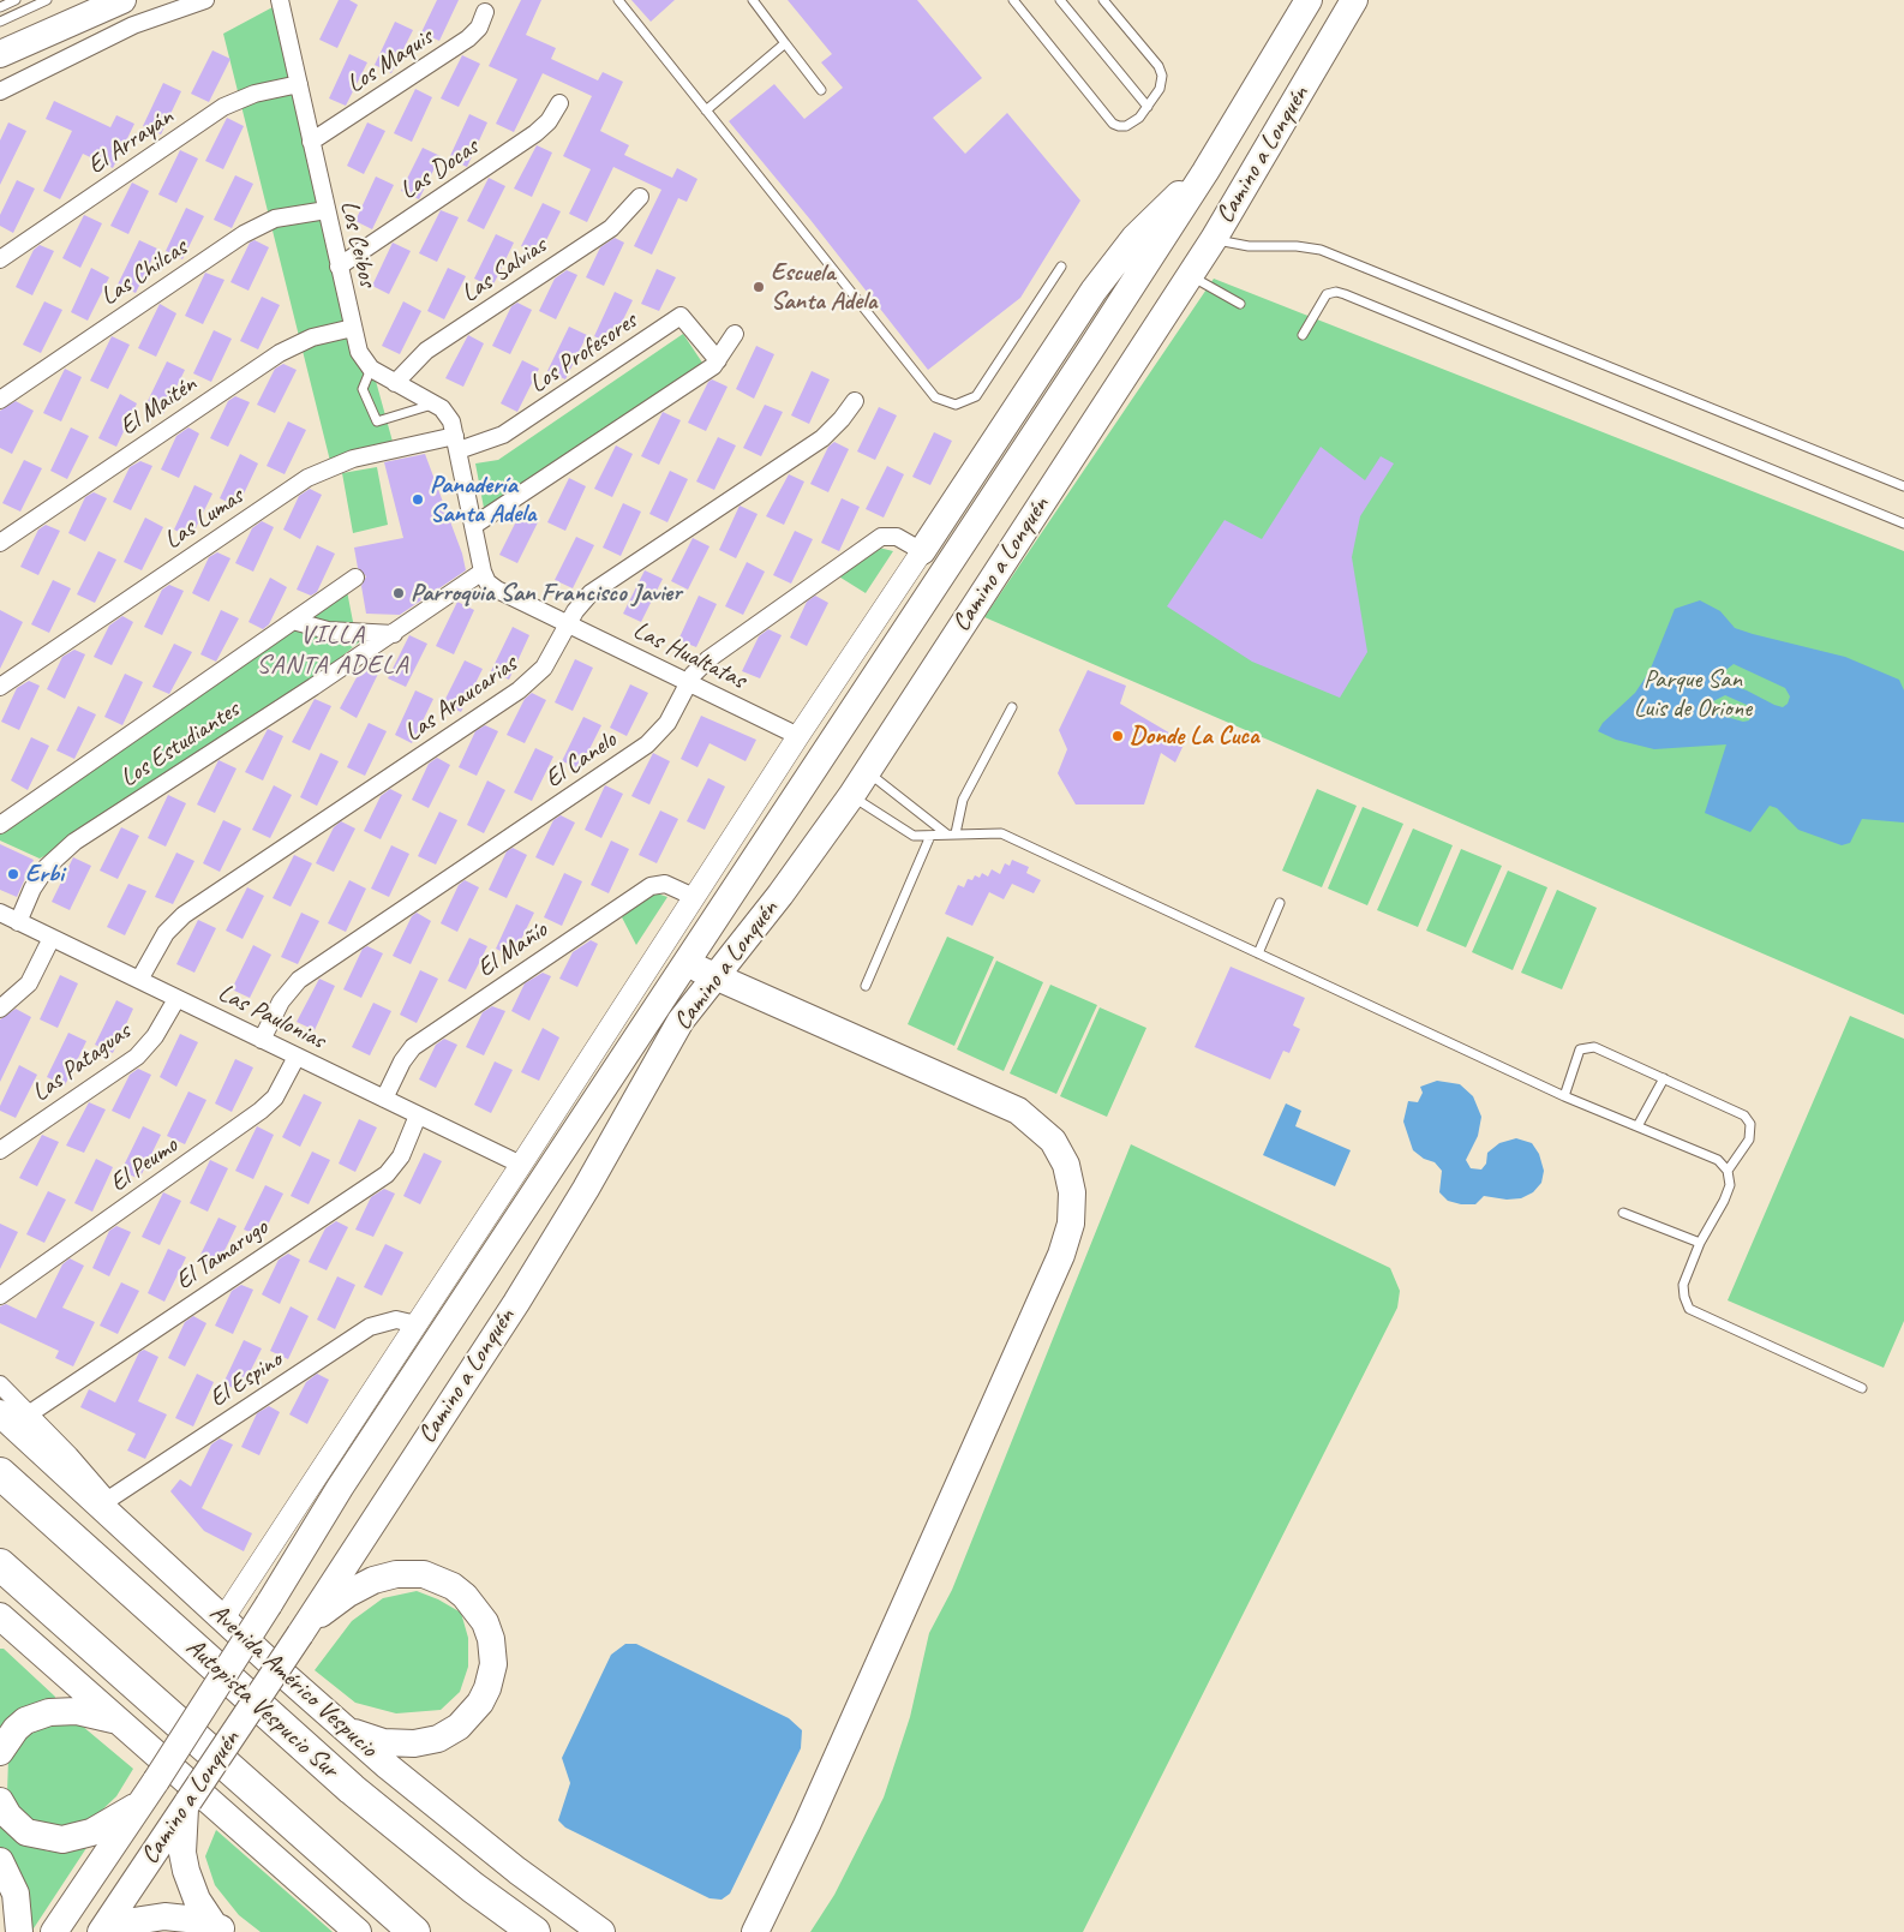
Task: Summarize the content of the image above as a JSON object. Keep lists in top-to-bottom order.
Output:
{
  "streets": {
    "highway": ["Autopista Vespucio Sur"],
    "main road": ["Camino a Lonquén", "Avenida Américo Vespucio"],
    "street": [
      "Los Maquis",
      "El Arrayán",
      "Las Docas",
      "Los Ceibos",
      "Las Salvias",
      "Las Chilcas",
      "Los Profesores",
      "El Maitén",
      "Las Lumas",
      "Las Hualtatas",
      "Las Araucarias",
      "Los Estudiantes",
      "El Canelo",
      "El Mañío",
      "Las Paulonias",
      "Las Pataguas",
      "El Peumo",
      "El Tamarugo",
      "El Espino"
    ]
  },
  "crossings": [
    ["Los Maquis", "Los Ceibos"],
    ["El Arrayán", "Los Ceibos"],
    ["Las Docas", "Los Ceibos"],
    ["Los Ceibos", "Las Chilcas"],
    ["Los Ceibos", "El Maitén"],
    ["Los Profesores", "Las Lumas"],
    ["Las Hualtatas", "Las Araucarias"],
    ["Las Hualtatas", "Los Estudiantes"],
    ["Las Hualtatas", "El Canelo"],
    ["Las Araucarias", "Las Paulonias"],
    ["Los Estudiantes", "Las Paulonias"],
    ["El Canelo", "Las Paulonias"],
    ["El Mañío", "Las Paulonias"],
    ["Las Paulonias", "Las Pataguas"],
    ["Las Paulonias", "El Peumo"],
    ["Las Paulonias", "El Tamarugo"]
  ],
  "districts": ["VILLA SANTA ADELA"],
  "parks": ["Parque San Luis de Orione"],
  "places": [
    "Escuela Santa Adela",
    "Panadería Santa Adela",
    "Parroquia San Francisco Javier",
    "Donde La Cuca",
    "Erbi"
  ]
}
